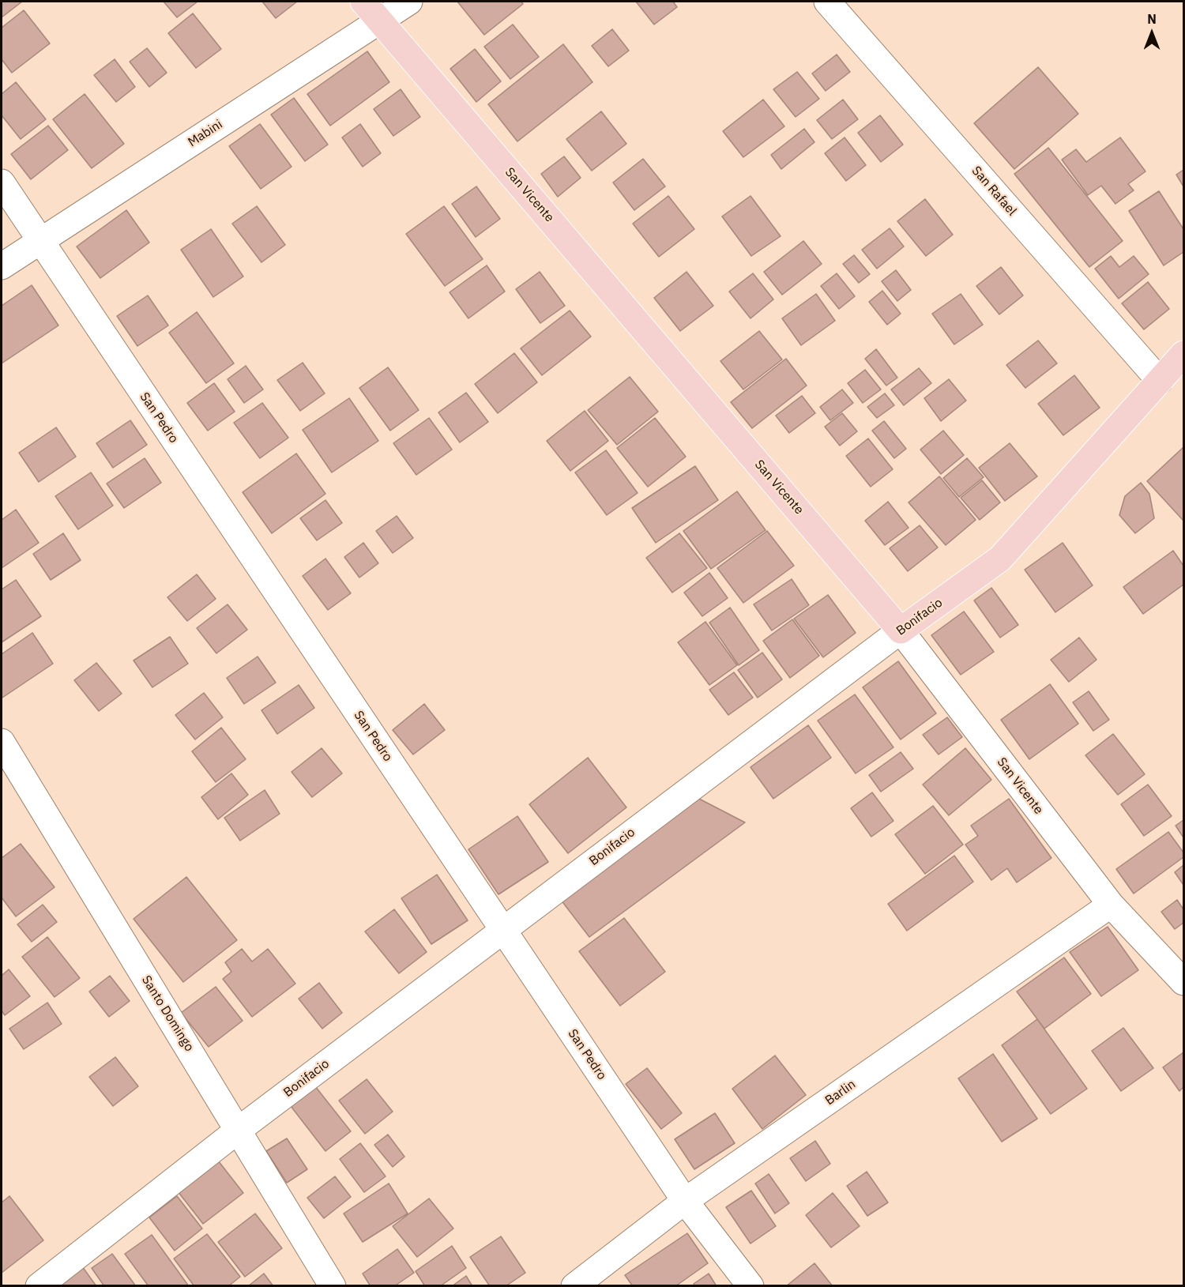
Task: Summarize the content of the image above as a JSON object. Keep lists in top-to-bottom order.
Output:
{
  "streets": {
    "main road": ["San Vicente", "Bonifacio"],
    "street": [
      "Mabini",
      "San Rafael",
      "San Pedro",
      "Santo Domingo",
      "Barlin"
    ]
  },
  "crossings": [
    ["Mabini", "San Vicente"],
    ["Mabini", "San Pedro"],
    ["San Rafael", "Bonifacio"],
    ["San Vicente", "Bonifacio"],
    ["San Vicente", "Barlin"],
    ["San Pedro", "Bonifacio"],
    ["San Pedro", "Barlin"],
    ["Bonifacio", "Santo Domingo"]
  ],
  "north": "top"
}
